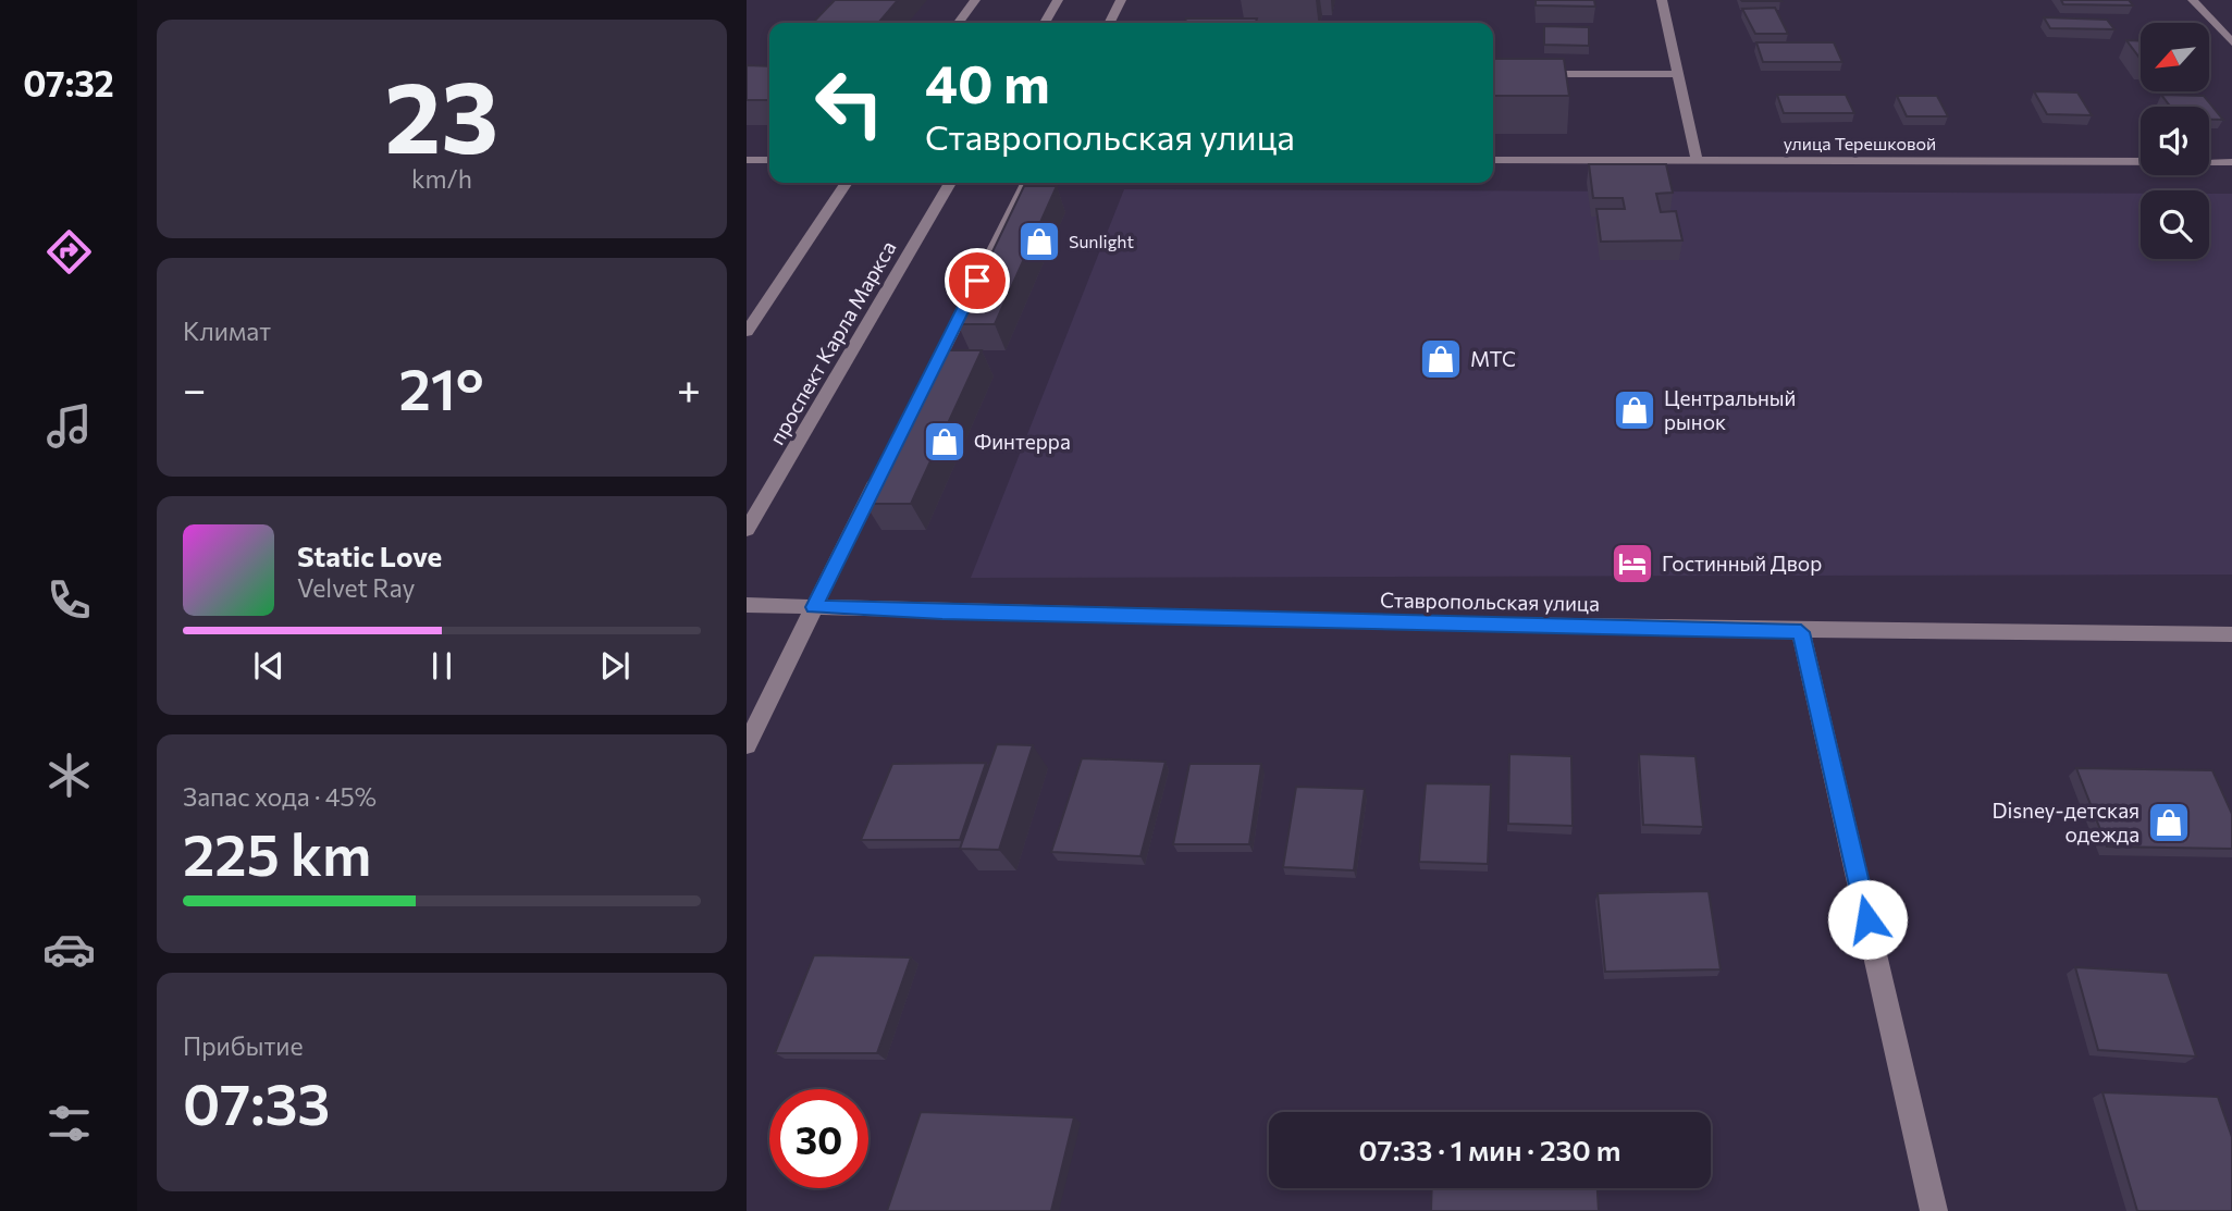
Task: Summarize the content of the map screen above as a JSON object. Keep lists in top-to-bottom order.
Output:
{
  "streets": {
    "street": ["улица Терешковой", "проспект Карла Маркса", "Ставропольская улица"]
  },
  "places": {
    "shop": [
      "Sunlight",
      "МТС",
      "Центральный рынок",
      "Финтерра",
      "Disney-детская одежда"
    ],
    "hotel": ["Гостинный Двор"]
  },
  "north": "bottom left",
  "page": {
    "tabs": "07:32",
    "tile": [
      ["23", "km/h"],
      "Климат",
      ["Запас хода · 45%", "225 km"],
      ["Прибытие", "07:33"]
    ],
    "turn": ["40 m", "Ставропольская улица"],
    "heat": ["−", "21°", "+"],
    "song": ["Static Love", "Velvet Ray"],
    "limit": "30",
    "trip": "07:33 · 1 мин · 230 m"
  }
}
